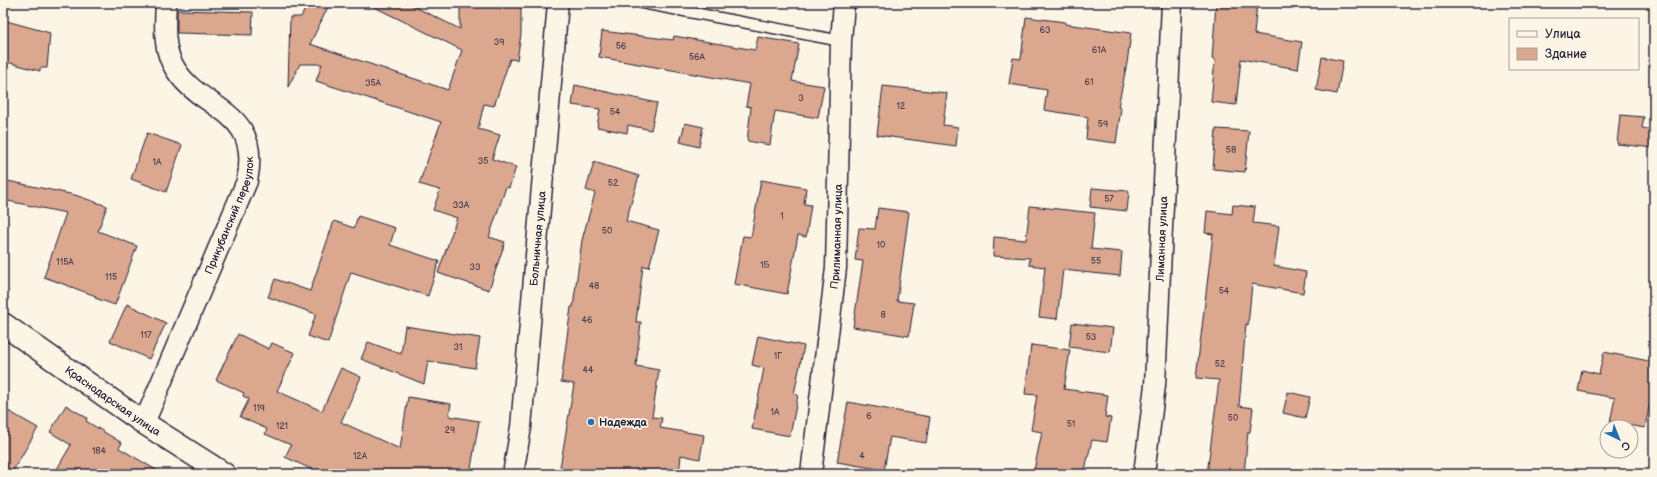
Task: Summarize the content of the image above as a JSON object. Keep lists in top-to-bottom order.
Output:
{
  "streets": {
    "street": [
      "Прикубанский переулок",
      "Прилиманная улица",
      "Больничная улица",
      "Лиманная улица",
      "Краснодарская улица"
    ]
  },
  "crossings": [
    ["Прикубанский переулок", "Краснодарская улица"]
  ],
  "places": ["Надежда"],
  "house_numbers": [
    "63",
    "39",
    "56",
    "61А",
    "56А",
    "61",
    "35А",
    "3",
    "12",
    "54",
    "59",
    "58",
    "35",
    "1А",
    "52",
    "57",
    "33А",
    "1",
    "50",
    "10",
    "55",
    "115А",
    "1Б",
    "33",
    "115",
    "48",
    "54",
    "8",
    "46",
    "117",
    "53",
    "31",
    "1Г",
    "52",
    "44",
    "119",
    "1А",
    "6",
    "50",
    "51",
    "121",
    "29",
    "184",
    "12А",
    "4"
  ],
  "legend": ["Улица", "Здание"],
  "north": "bottom right"
}
